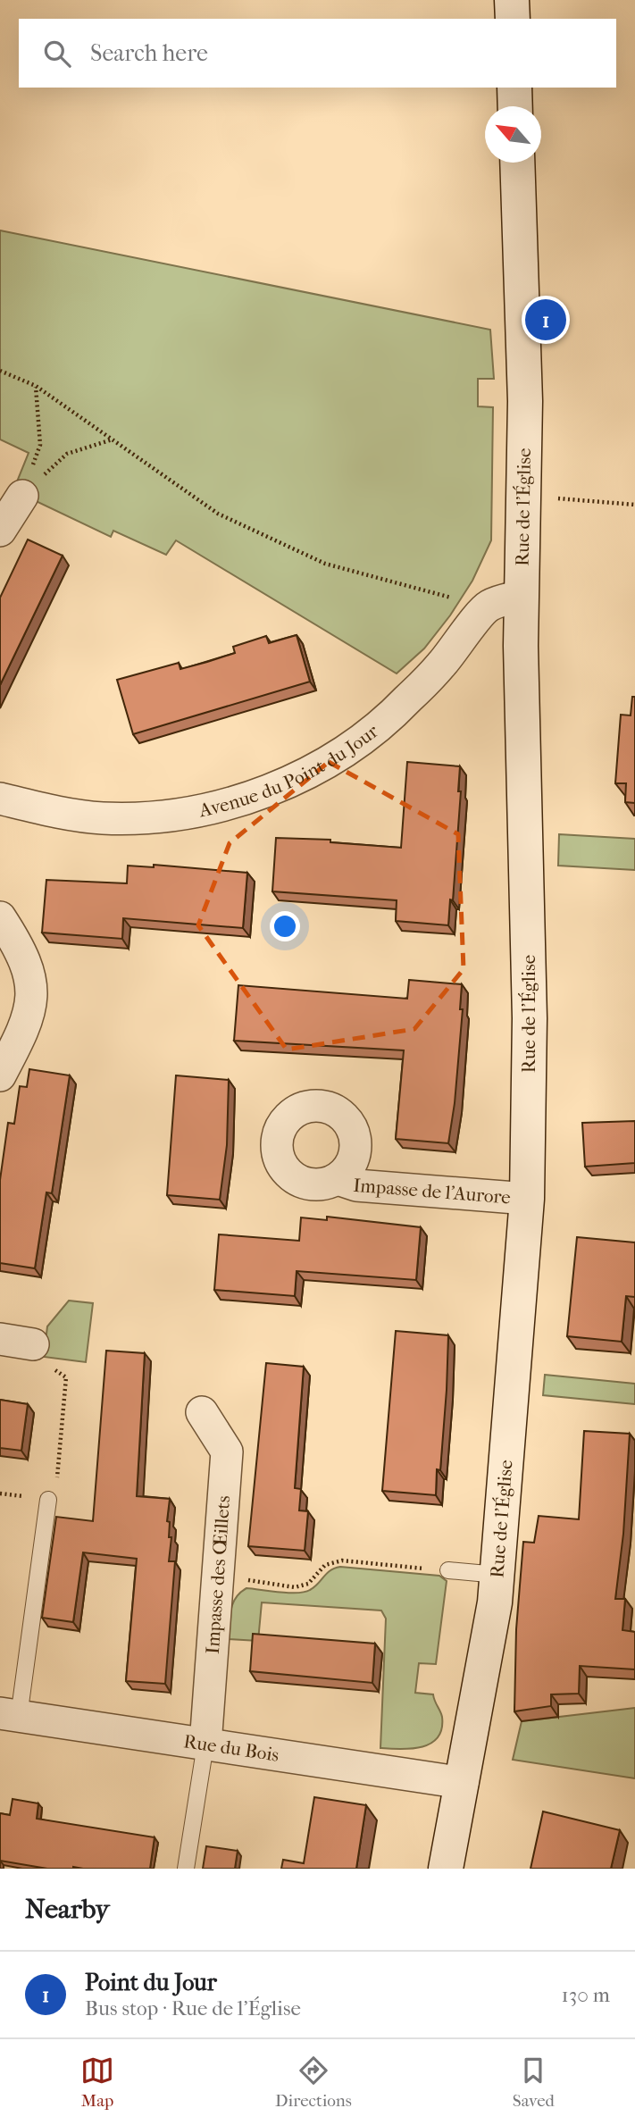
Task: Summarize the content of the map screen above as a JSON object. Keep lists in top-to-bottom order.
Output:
{
  "streets": {
    "street": [
      "Rue de l'Église",
      "Avenue du Point du Jour",
      "Impasse de l'Aurore",
      "Impasse des Œillets",
      "Rue du Bois"
    ]
  },
  "crossings": [
    ["Rue de l'Église", "Impasse de l'Aurore"],
    ["Rue de l'Église", "Rue du Bois"],
    ["Impasse des Œillets", "Rue du Bois"]
  ],
  "north": "top left",
  "page": {
    "search": "Search here",
    "pins": "1",
    "heading": "Nearby",
    "list": [
      {
        "mark": "1",
        "name": "Point du Jour",
        "note": "Bus stop · Rue de l'Église",
        "value": "130 m"
      }
    ],
    "nav": ["Map", "Directions", "Saved"]
  }
}
